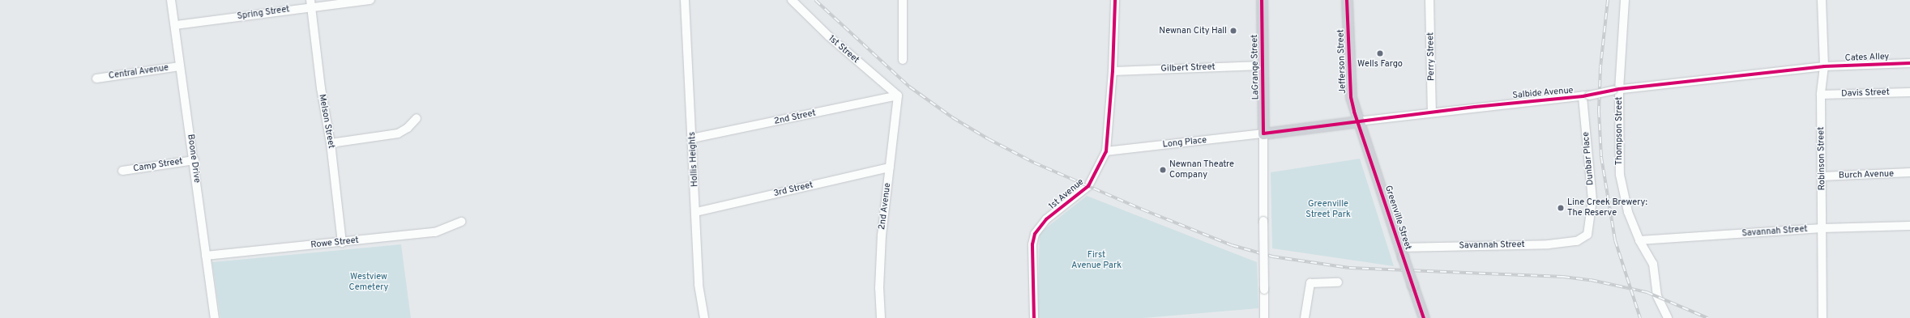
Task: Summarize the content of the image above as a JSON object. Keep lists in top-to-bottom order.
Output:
{
  "streets": {
    "main road": [
      "Jefferson Street",
      "LaGrange Street",
      "Salbide Avenue",
      "Greenville Street"
    ],
    "street": [
      "Spring Street",
      "1st Street",
      "Perry Street",
      "Cates Alley",
      "Gilbert Street",
      "Central Avenue",
      "Davis Street",
      "2nd Street",
      "Melson Street",
      "Thompson Street",
      "Long Place",
      "Boone Drive",
      "Dunbar Place",
      "Robinson Street",
      "Hollis Heights",
      "Camp Street",
      "Burch Avenue",
      "3rd Street",
      "1st Avenue",
      "2nd Avenue",
      "Savannah Street",
      "Rowe Street"
    ]
  },
  "crossings": [
    ["Spring Street", "Melson Street"],
    ["Spring Street", "Boone Drive"],
    ["1st Street", "2nd Street"],
    ["1st Street", "2nd Avenue"],
    ["Perry Street", "Salbide Avenue"],
    ["Cates Alley", "Salbide Avenue"],
    ["Cates Alley", "Robinson Street"],
    ["Jefferson Street", "Salbide Avenue"],
    ["Jefferson Street", "Greenville Street"],
    ["LaGrange Street", "Gilbert Street"],
    ["LaGrange Street", "Salbide Avenue"],
    ["LaGrange Street", "Long Place"],
    ["Gilbert Street", "1st Avenue"],
    ["Central Avenue", "Boone Drive"],
    ["Salbide Avenue", "Thompson Street"],
    ["Salbide Avenue", "Long Place"],
    ["Salbide Avenue", "Dunbar Place"],
    ["Salbide Avenue", "Robinson Street"],
    ["Salbide Avenue", "Greenville Street"],
    ["Davis Street", "Robinson Street"],
    ["2nd Street", "Hollis Heights"],
    ["2nd Street", "2nd Avenue"],
    ["Melson Street", "Rowe Street"],
    ["Thompson Street", "Savannah Street"],
    ["Long Place", "1st Avenue"],
    ["Boone Drive", "Camp Street"],
    ["Boone Drive", "Rowe Street"],
    ["Dunbar Place", "Savannah Street"],
    ["Robinson Street", "Burch Avenue"],
    ["Robinson Street", "Savannah Street"],
    ["Hollis Heights", "3rd Street"],
    ["3rd Street", "2nd Avenue"],
    ["Greenville Street", "Savannah Street"]
  ],
  "parks": ["Greenville Street Park", "First Avenue Park", "Westview Cemetery"],
  "places": [
    "Newnan City Hall",
    "Wells Fargo",
    "Newnan Theatre Company",
    "Line Creek Brewery: The Reserve"
  ]
}
